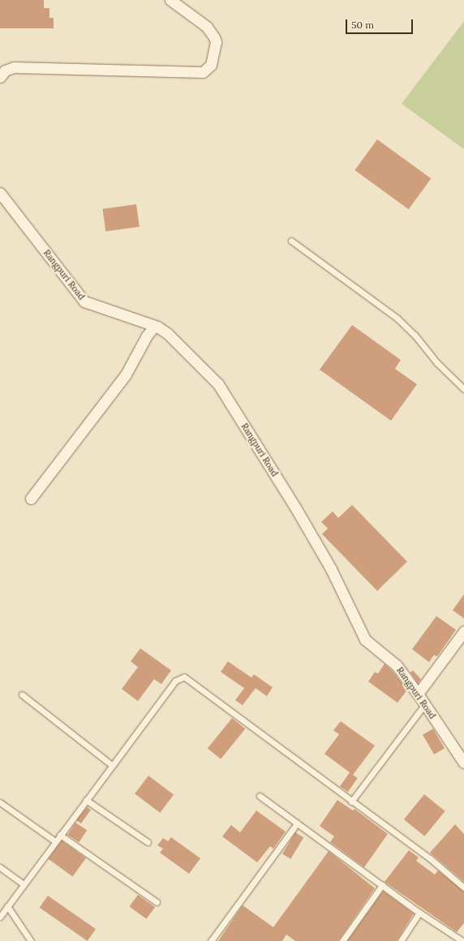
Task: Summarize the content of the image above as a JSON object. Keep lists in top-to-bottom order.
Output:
{
  "streets": {
    "street": ["Rangpuri Road"]
  },
  "scale_bar": "50 m"
}
